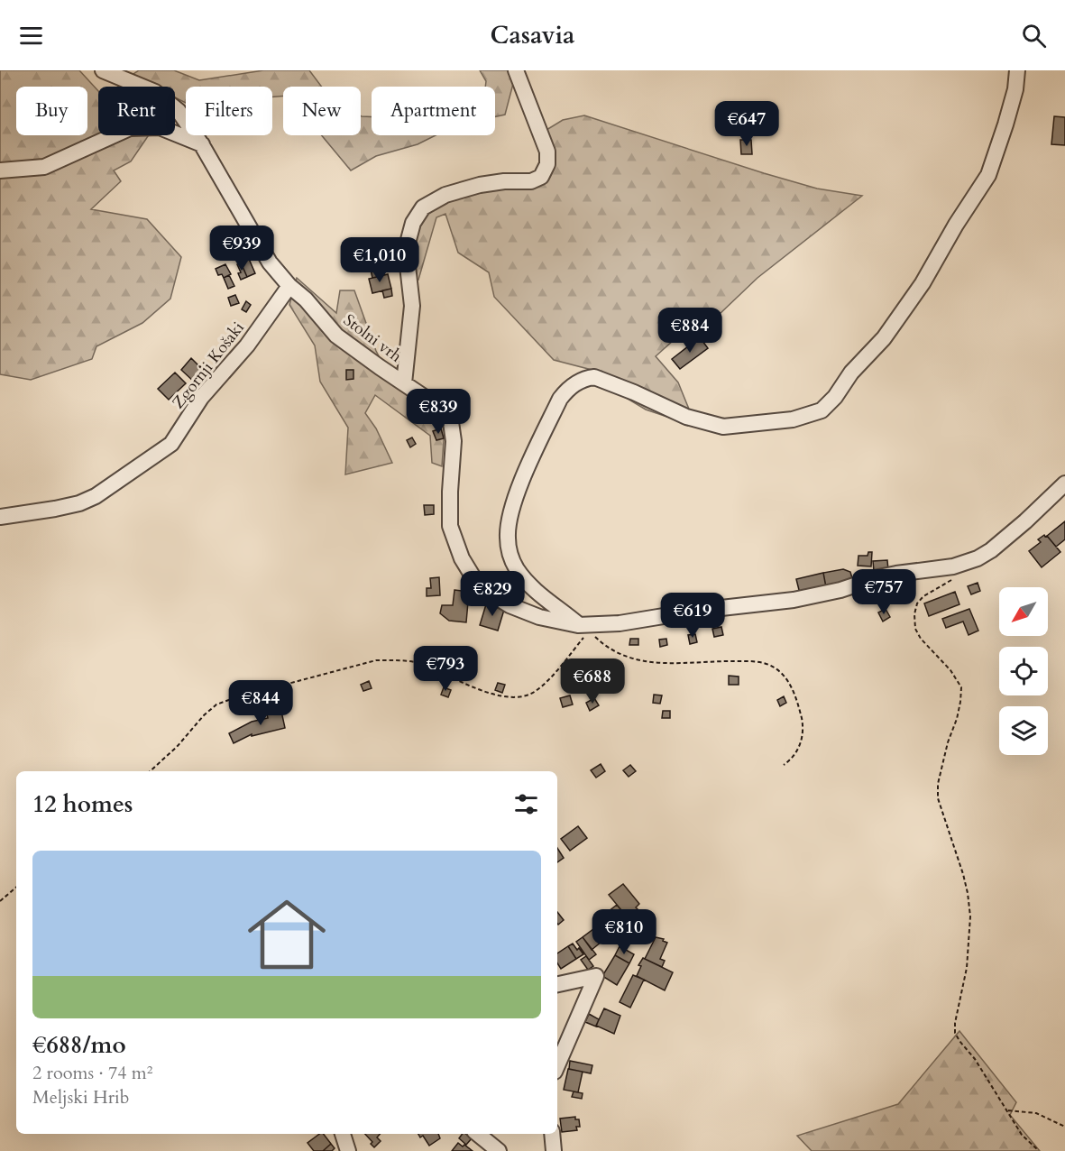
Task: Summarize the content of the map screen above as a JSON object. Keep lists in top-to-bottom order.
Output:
{
  "streets": {
    "street": ["Stolni vrh", "Zgornji Košaki"]
  },
  "crossings": [
    ["Stolni vrh", "Zgornji Košaki"]
  ],
  "north": "bottom left",
  "page": {
    "header": "Casavia",
    "chip": [
      "Buy",
      "Rent",
      "Filters",
      "New",
      "Apartment"
    ],
    "price": [
      "€647",
      "€939",
      "€1,010",
      "€884",
      "€839",
      "€757",
      "€829",
      "€619",
      "€793",
      "€688",
      "€844",
      "€810"
    ],
    "heading": "12 homes",
    "list": [
      {
        "name": "€688/mo",
        "note": "2 rooms · 74 m² · Meljski Hrib"
      }
    ]
  }
}
